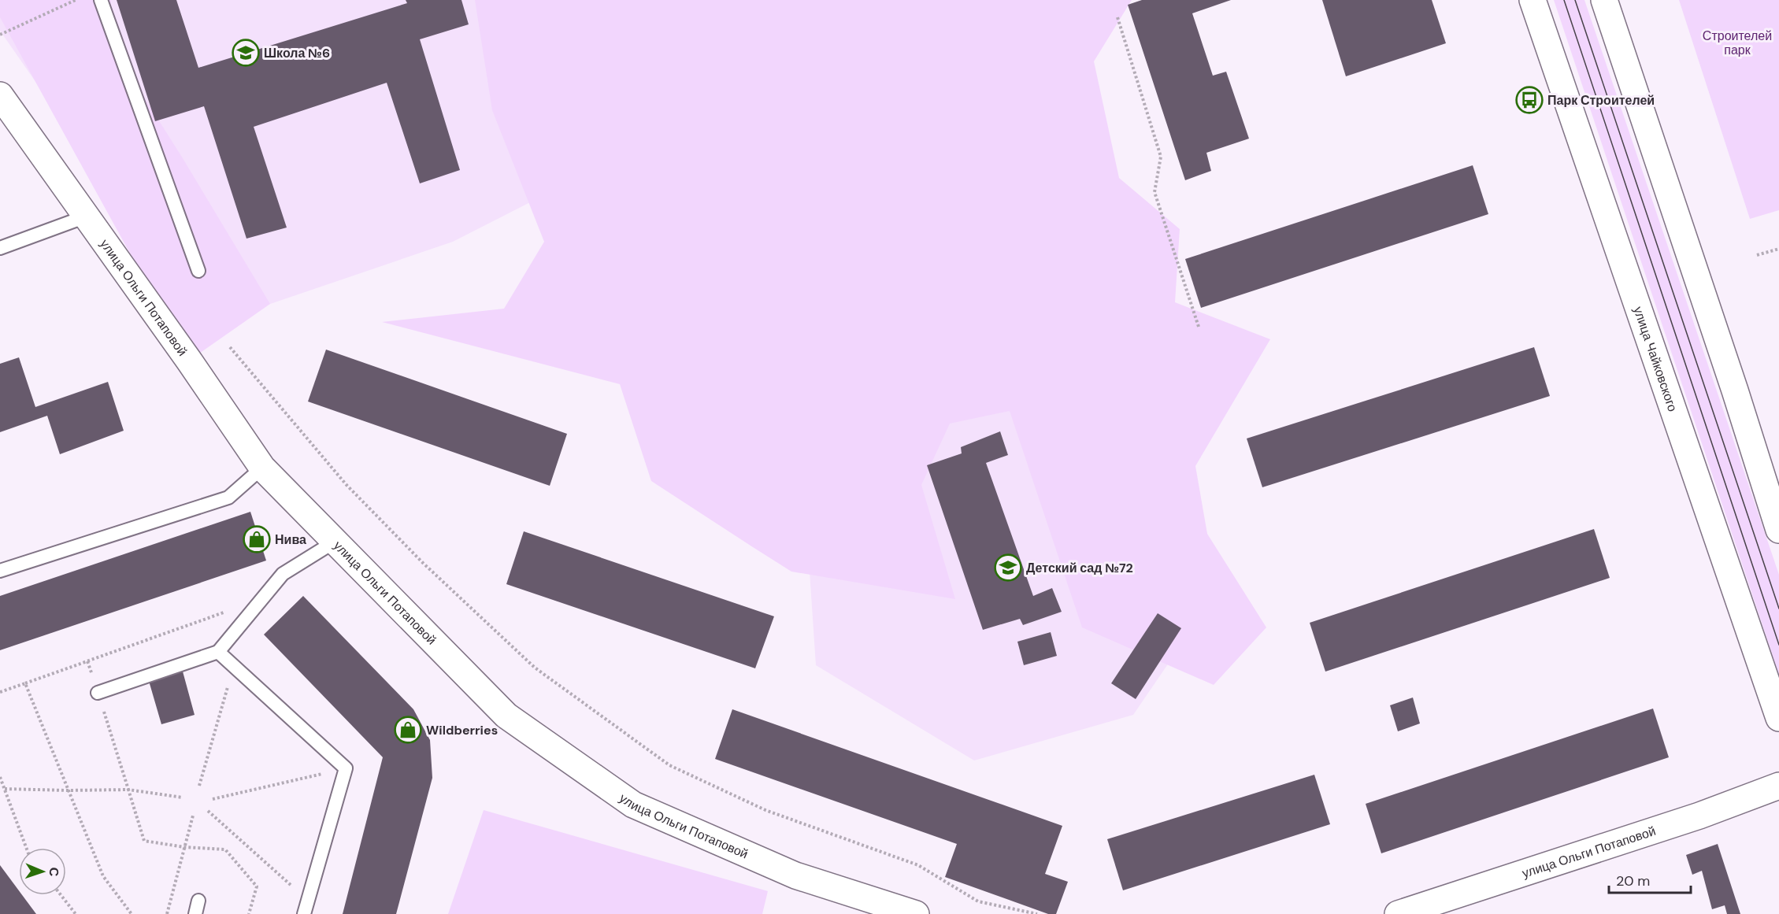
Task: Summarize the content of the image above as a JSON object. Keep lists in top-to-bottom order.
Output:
{
  "streets": {
    "street": ["улица Ольги Потаповой", "улица Чайковского"]
  },
  "parks": ["Строителей парк"],
  "places": {
    "school or university": ["Школа №6", "Детский сад №72"],
    "bus stop": ["Парк Строителей"],
    "shop": ["Нива", "Wildberries"]
  },
  "scale_bar": "20 m",
  "north": "right"
}
